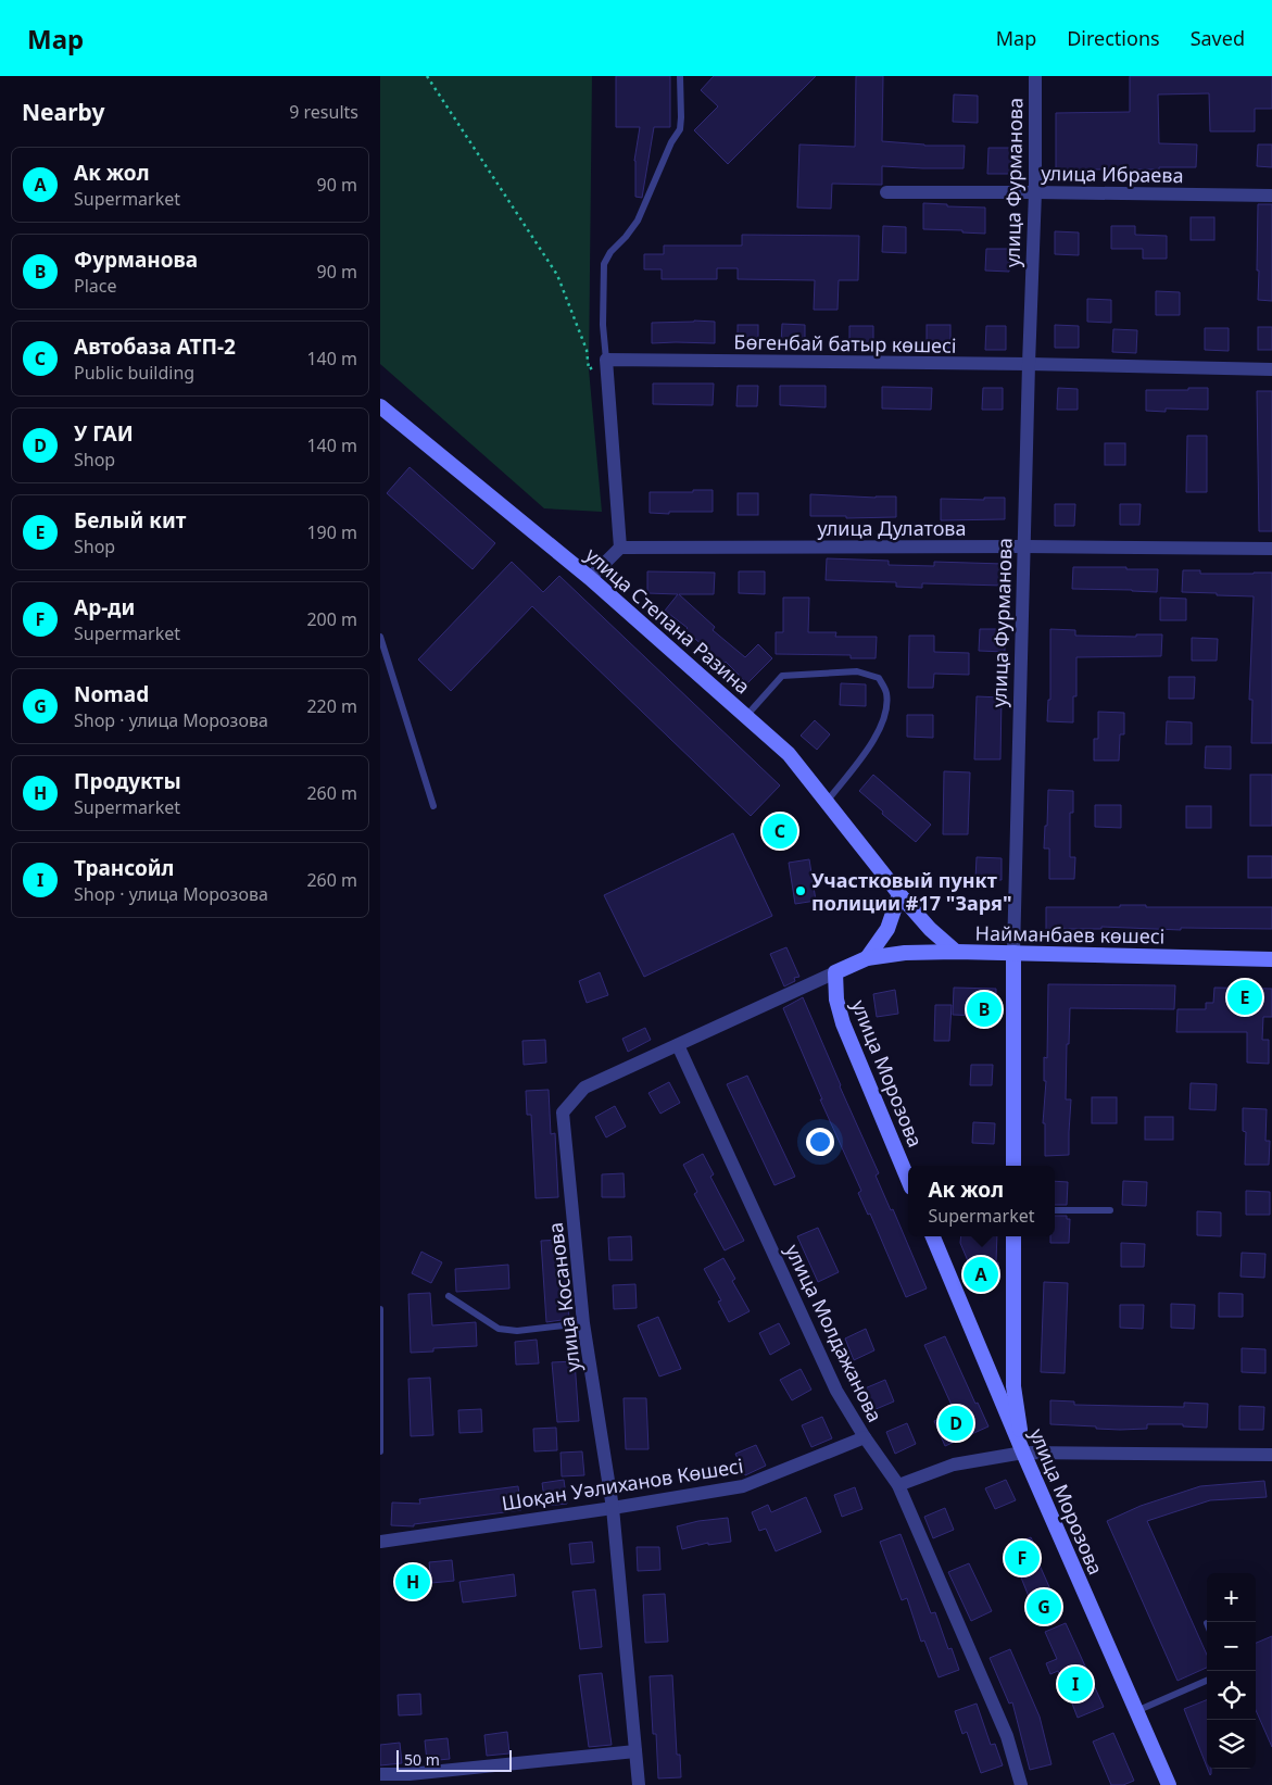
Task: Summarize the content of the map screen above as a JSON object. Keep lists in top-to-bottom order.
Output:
{
  "streets": {
    "main road": [
      "улица Фурманова",
      "улица Степана Разина",
      "Найманбаев көшесі",
      "улица Морозова"
    ],
    "street": [
      "улица Ибраева",
      "Бөгенбай батыр көшесі",
      "улица Дулатова",
      "улица Косанова",
      "улица Молдажанова",
      "Шоқан Уәлиханов Көшесі"
    ]
  },
  "crossings": [
    ["улица Ибраева", "улица Фурманова"],
    ["улица Фурманова", "Бөгенбай батыр көшесі"],
    ["улица Фурманова", "улица Дулатова"],
    ["улица Фурманова", "Найманбаев көшесі"],
    ["улица Степана Разина", "Найманбаев көшесі"],
    ["улица Морозова", "улица Косанова"],
    ["улица Косанова", "улица Молдажанова"],
    ["улица Косанова", "Шоқан Уәлиханов Көшесі"],
    ["улица Молдажанова", "Шоқан Уәлиханов Көшесі"]
  ],
  "places": ["Участковый пункт полиции #17 \"Заря\""],
  "scale_bar": "50 m",
  "page": {
    "header": "Map",
    "nav": ["Map", "Directions", "Saved"],
    "heading": ["Nearby", "9 results"],
    "list": [
      {
        "mark": "A",
        "name": "Ак жол",
        "note": "Supermarket",
        "value": "90 m"
      },
      {
        "mark": "B",
        "name": "Фурманова",
        "note": "Place",
        "value": "90 m"
      },
      {
        "mark": "C",
        "name": "Автобаза АТП-2",
        "note": "Public building",
        "value": "140 m"
      },
      {
        "mark": "D",
        "name": "У ГАИ",
        "note": "Shop",
        "value": "140 m"
      },
      {
        "mark": "E",
        "name": "Белый кит",
        "note": "Shop",
        "value": "190 m"
      },
      {
        "mark": "F",
        "name": "Ар-ди",
        "note": "Supermarket",
        "value": "200 m"
      },
      {
        "mark": "G",
        "name": "Nomad",
        "note": "Shop · улица Морозова",
        "value": "220 m"
      },
      {
        "mark": "H",
        "name": "Продукты",
        "note": "Supermarket",
        "value": "260 m"
      },
      {
        "mark": "I",
        "name": "Трансойл",
        "note": "Shop · улица Морозова",
        "value": "260 m"
      }
    ],
    "pins": [
      "C",
      "E",
      "B",
      "A",
      "D",
      "F",
      "H",
      "G",
      "I"
    ],
    "popup": ["Ак жол", "Supermarket"],
    "map_buttons": ["+", "−"],
    "scale": "50 m"
  }
}
